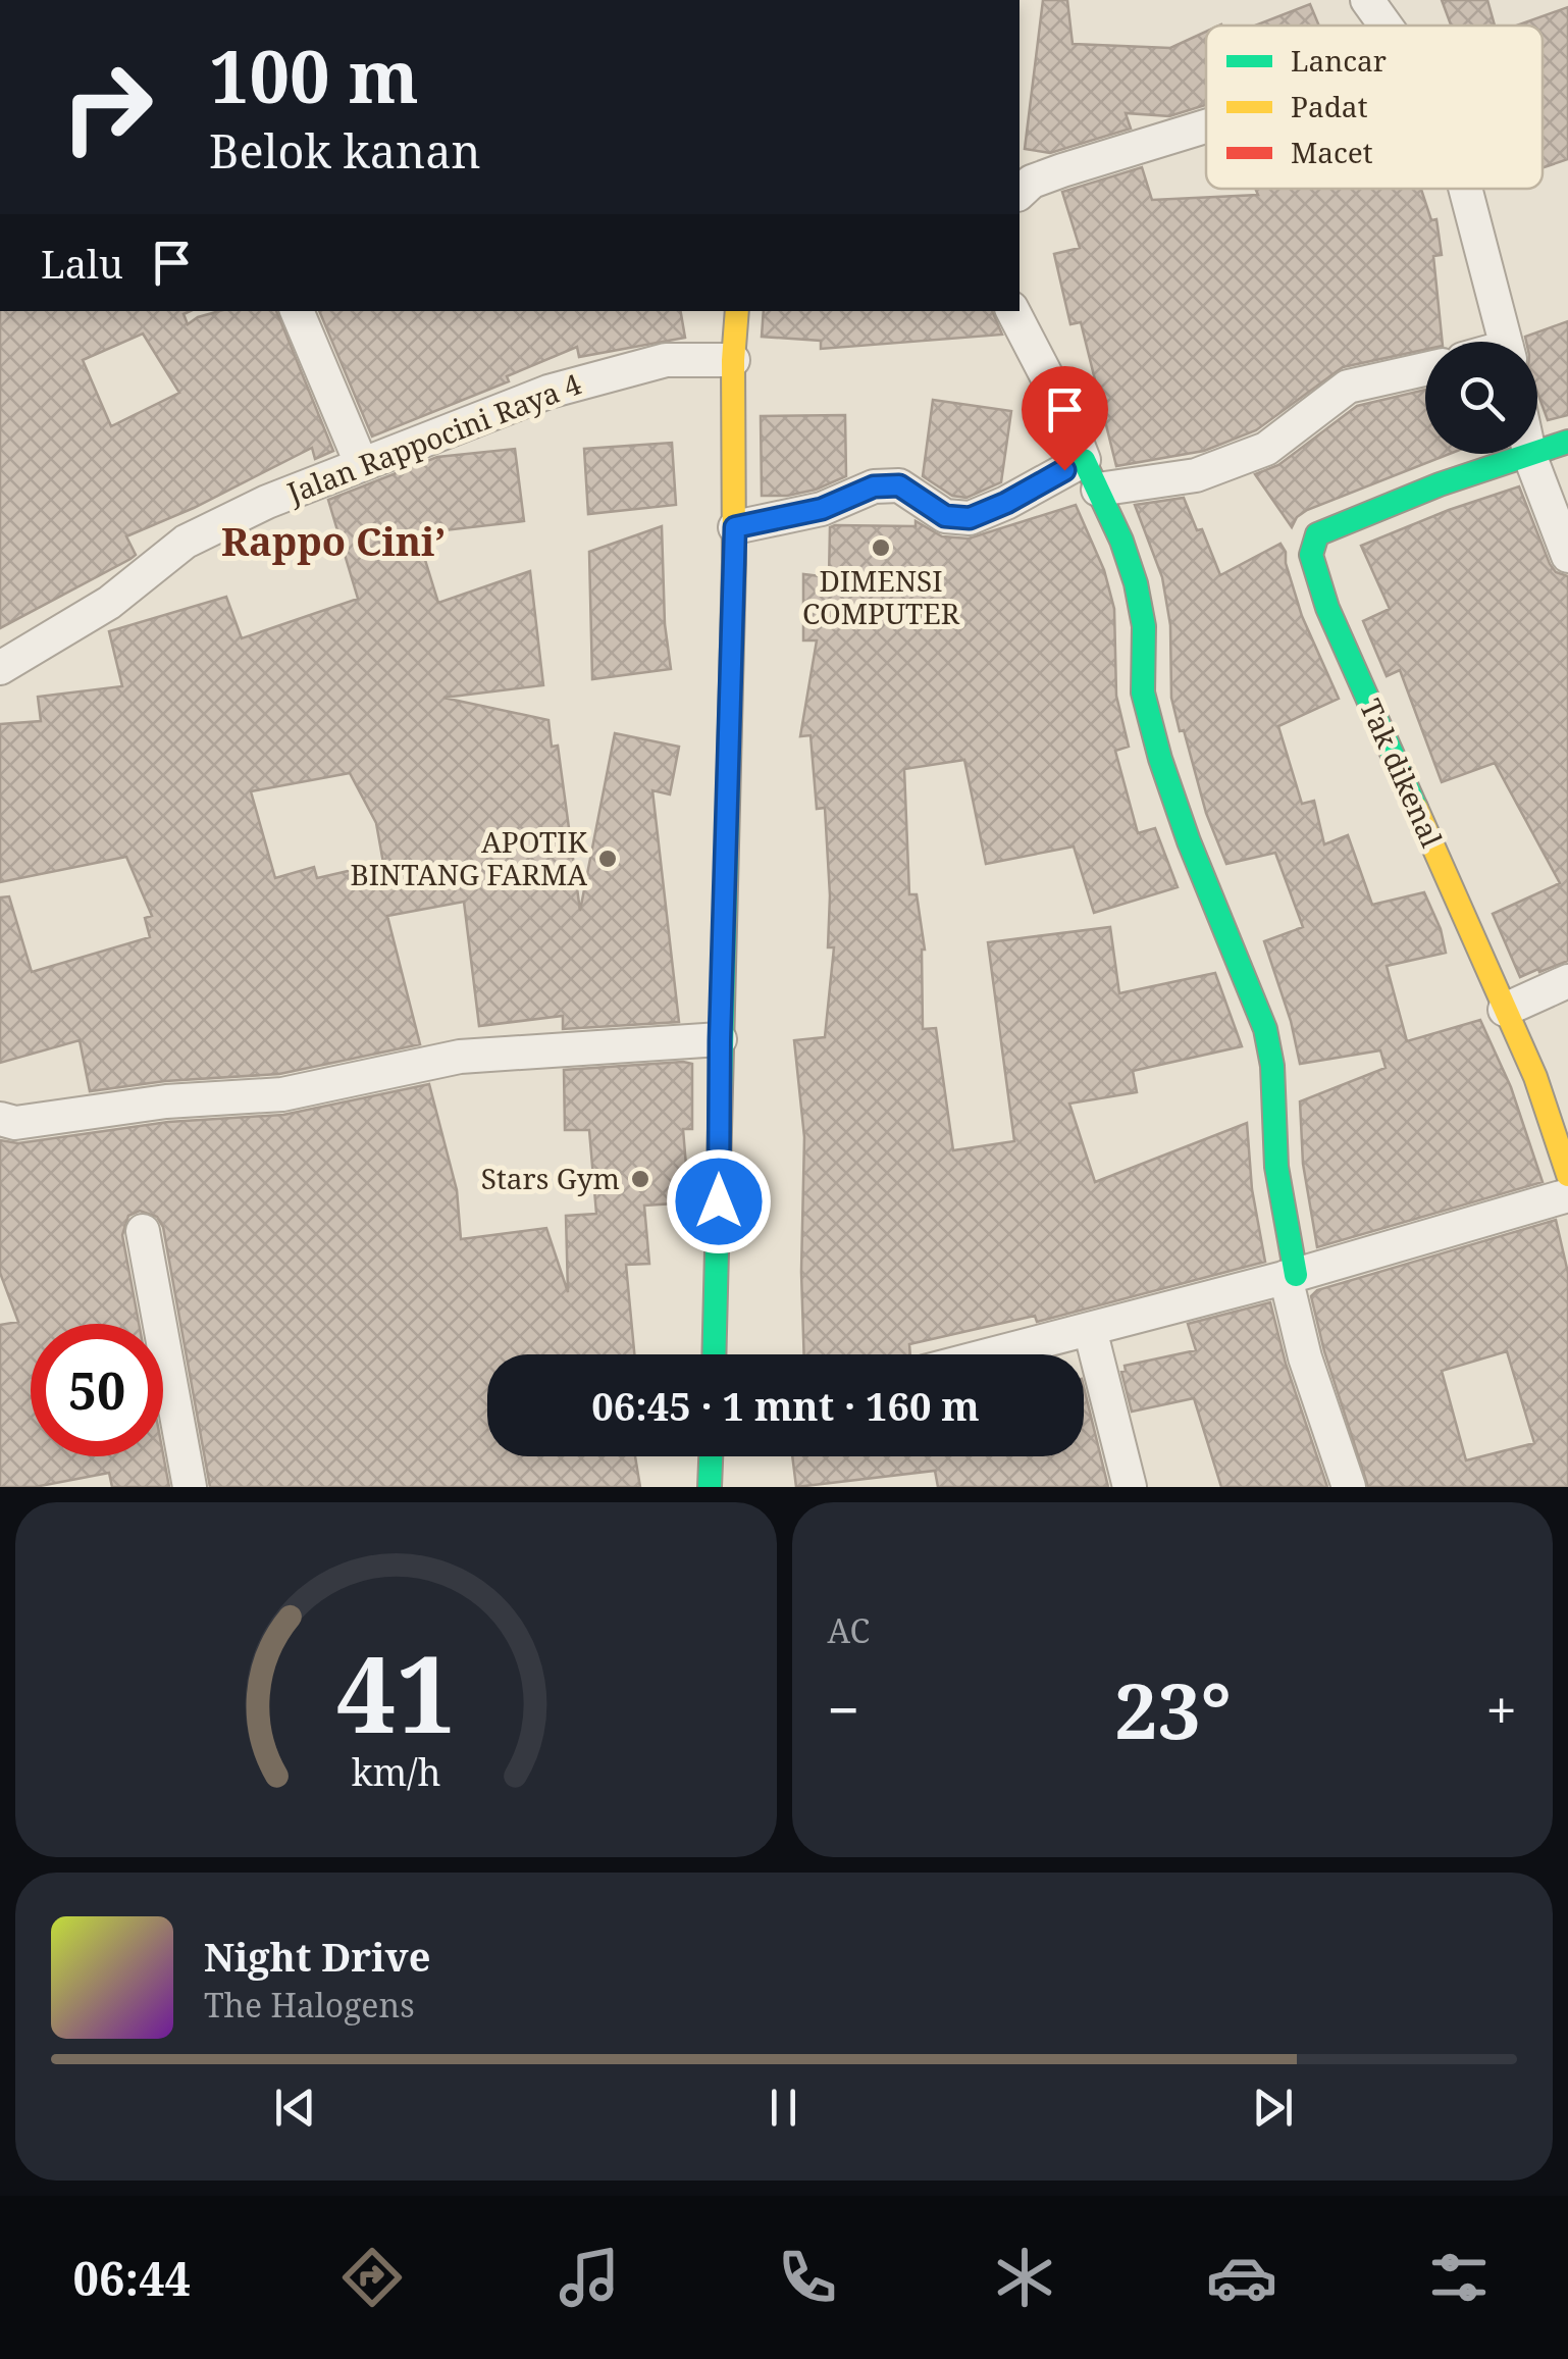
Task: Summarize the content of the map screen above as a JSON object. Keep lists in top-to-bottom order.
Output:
{
  "streets": {
    "street": ["Jalan Rappocini Raya 4", "Tak dikenal"]
  },
  "districts": ["Rappo Ciniʼ"],
  "places": ["DIMENSI COMPUTER", "APOTIK BINTANG FARMA", "Stars Gym"],
  "legend": ["Lancar", "Padat", "Macet"],
  "page": {
    "turn": ["100 m", "Belok kanan"],
    "then": "Lalu",
    "limit": "50",
    "trip": "06:45 · 1 mnt · 160 m",
    "tile": "AC",
    "heat": ["−", "23°", "+"],
    "song": ["Night Drive", "The Halogens"],
    "tabs": "06:44",
    "gauge": ["41", "km/h"]
  }
}
